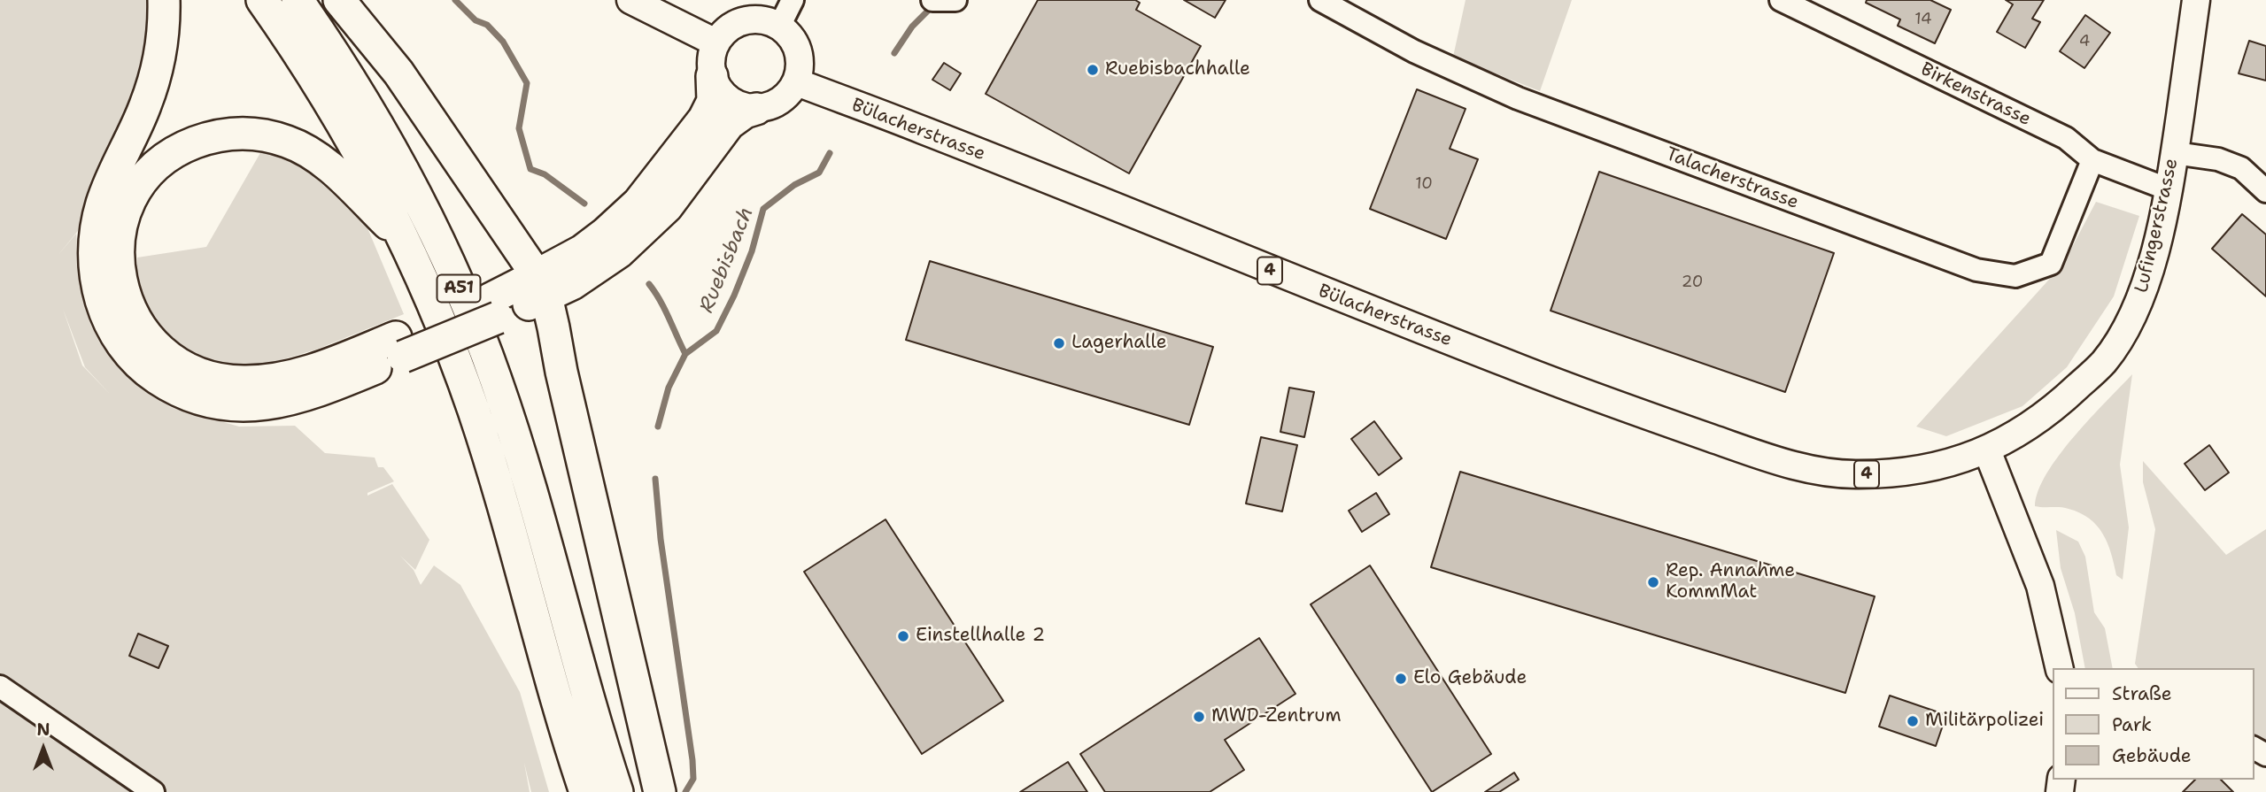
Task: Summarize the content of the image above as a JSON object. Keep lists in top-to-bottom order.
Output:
{
  "streets": {
    "highway": ["A51"],
    "main road": ["Bülacherstrasse", "Lufingerstrasse", "4"],
    "street": ["Birkenstrasse", "Talacherstrasse"]
  },
  "crossings": [
    ["Birkenstrasse", "Talacherstrasse"],
    ["Birkenstrasse", "Lufingerstrasse"],
    ["Bülacherstrasse", "Lufingerstrasse"]
  ],
  "water": ["Ruebisbach"],
  "places": [
    "Ruebisbachhalle",
    "Lagerhalle",
    "Rep. Annahme KommMat",
    "Einstellhalle 2",
    "Elo Gebäude",
    "MWD-Zentrum",
    "Militärpolizei"
  ],
  "house_numbers": [
    "14",
    "4",
    "10",
    "20"
  ],
  "legend": ["Straße", "Park", "Gebäude"],
  "north": "top"
}
